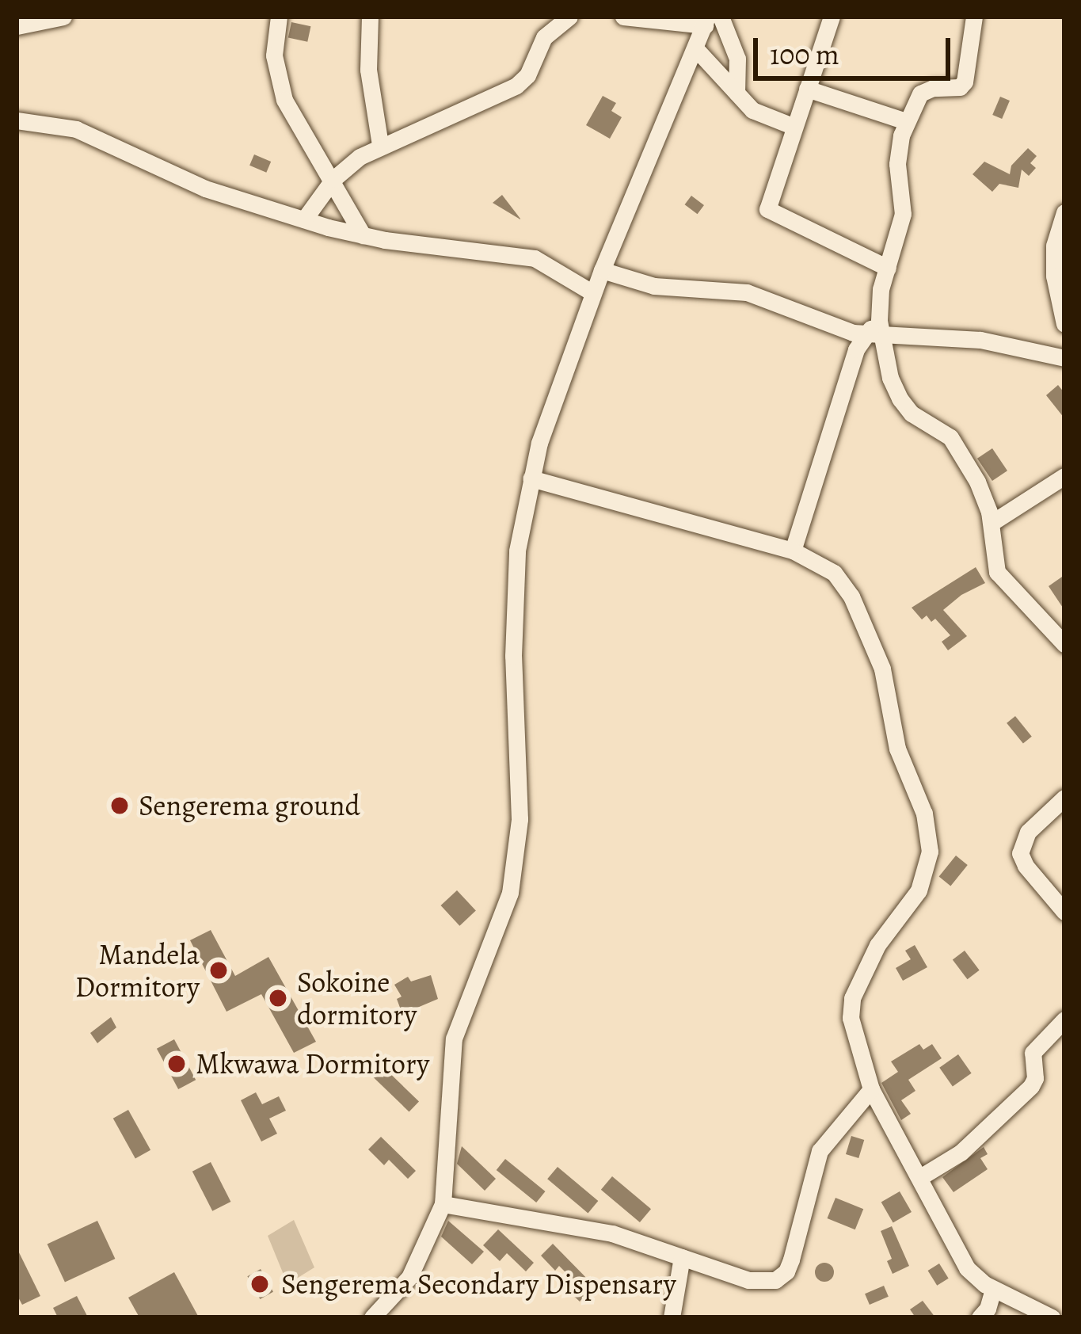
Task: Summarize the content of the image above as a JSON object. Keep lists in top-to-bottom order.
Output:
{
  "places": [
    "Sengerema ground",
    "Mandela Dormitory",
    "Sokoine dormitory",
    "Mkwawa Dormitory",
    "Sengerema Secondary Dispensary"
  ],
  "scale_bar": "100 m"
}
